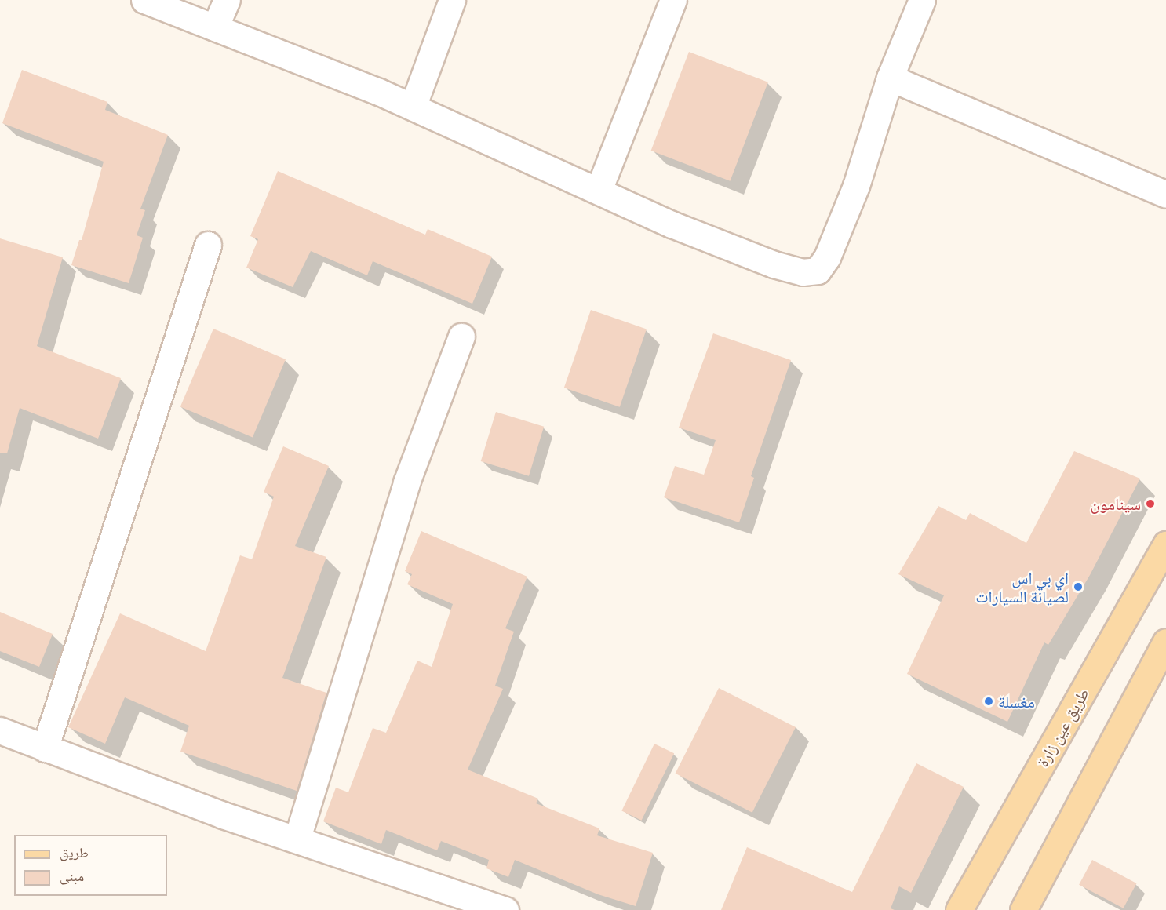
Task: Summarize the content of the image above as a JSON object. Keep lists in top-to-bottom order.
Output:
{
  "streets": {
    "main road": ["طريق عين زارة"]
  },
  "places": ["سينامون", "اي بي اس لصيانة السيارات", "مغسلة"],
  "legend": ["طريق", "مبنى"]
}
